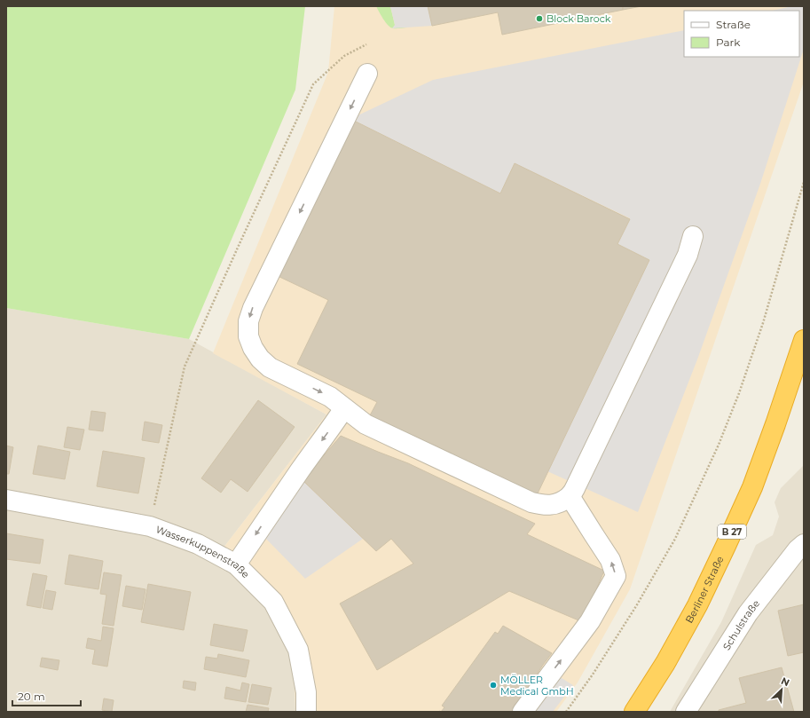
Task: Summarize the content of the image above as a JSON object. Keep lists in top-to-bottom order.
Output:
{
  "streets": {
    "highway": ["B 27", "Berliner Straße"],
    "street": ["Wasserkuppenstraße", "Schulstraße"]
  },
  "places": ["Block Barock", "MÖLLER Medical GmbH"],
  "legend": ["Straße", "Park"],
  "scale_bar": "20 m",
  "north": "top right"
}
